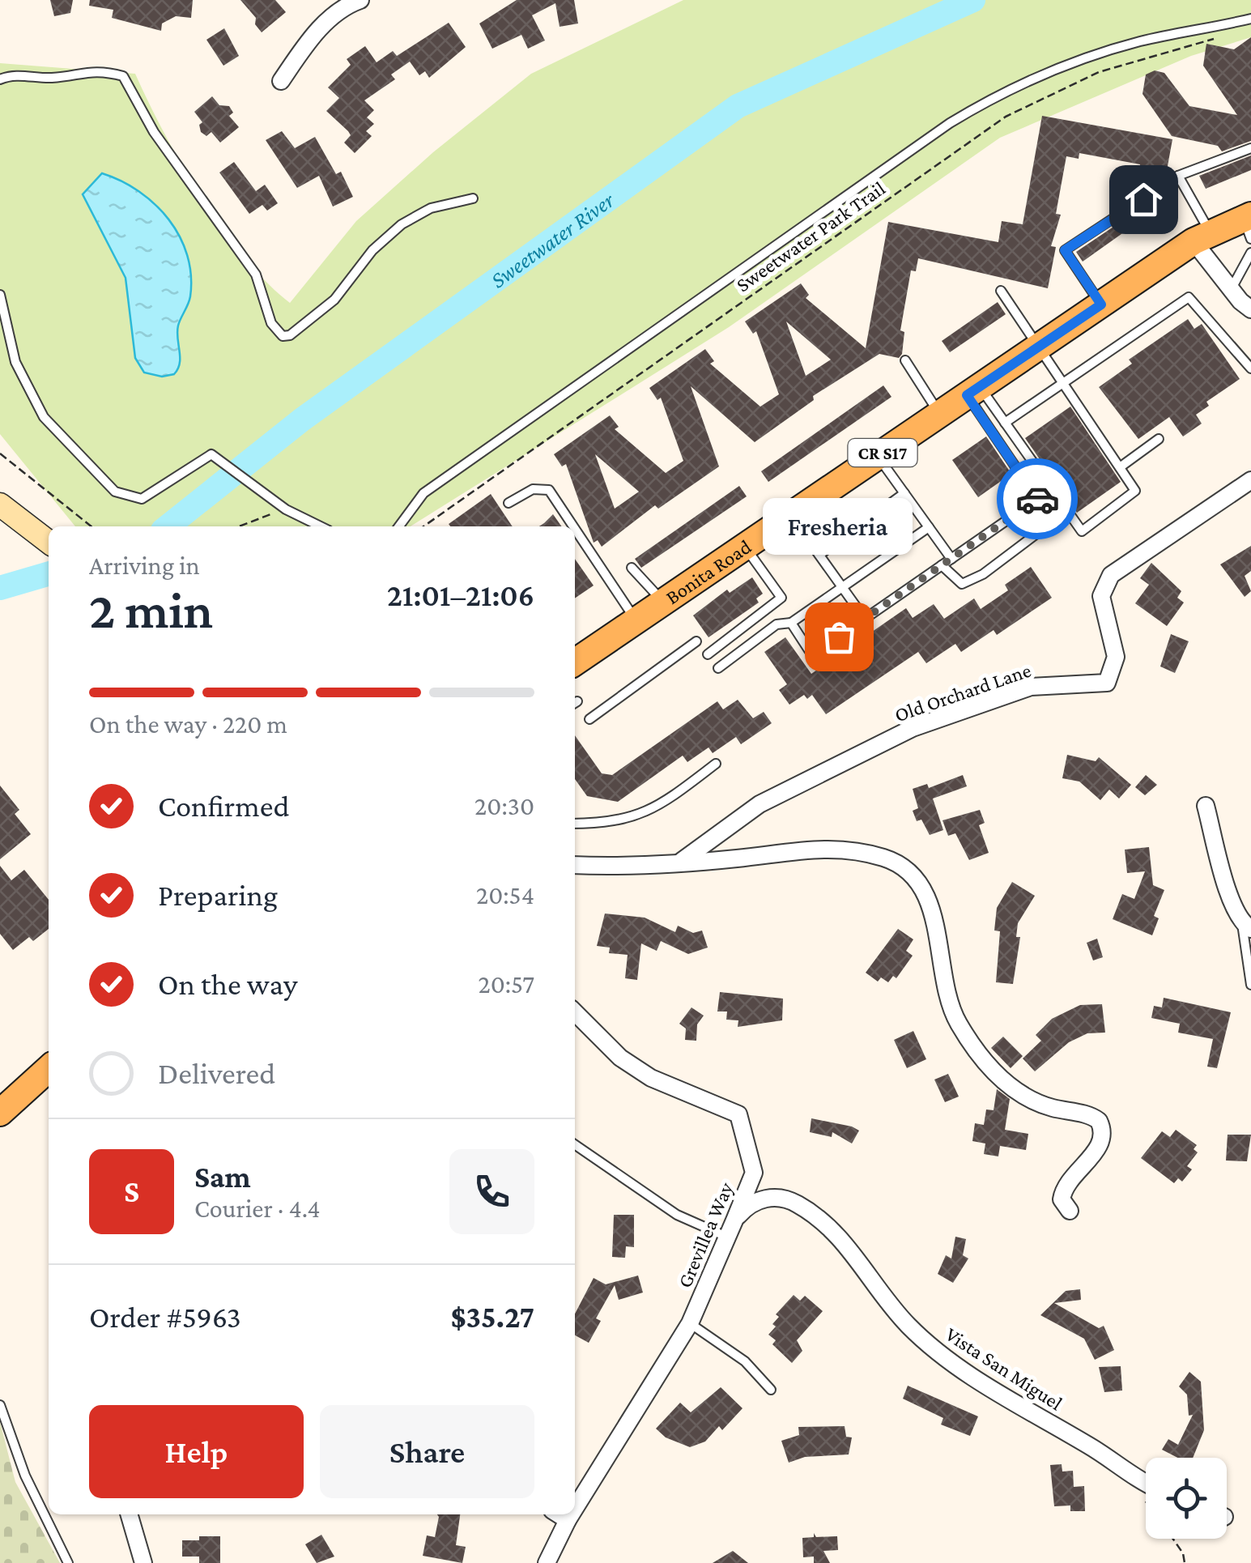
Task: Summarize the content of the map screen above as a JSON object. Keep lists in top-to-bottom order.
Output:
{
  "streets": {
    "main road": ["CR S17", "Bonita Road"],
    "street": ["Old Orchard Lane", "Grevillea Way", "Vista San Miguel"],
    "path": ["Sweetwater Park Trail"]
  },
  "crossings": [
    ["Grevillea Way", "Vista San Miguel"]
  ],
  "water": ["Sweetwater River"],
  "places": ["Fresheria"],
  "page": {
    "bubble": "Fresheria",
    "heading": ["2 min", "Arriving in", "21:01–21:06"],
    "panel": [
      "Sam",
      "Courier · 4.4",
      "Order #5963",
      "$35.27"
    ],
    "bar": "On the way · 220 m",
    "list": [
      ["Confirmed", "20:30"],
      ["Preparing", "20:54"],
      ["On the way", "20:57"],
      "Delivered"
    ],
    "round": "S",
    "buttons": ["Help", "Share"]
  }
}
